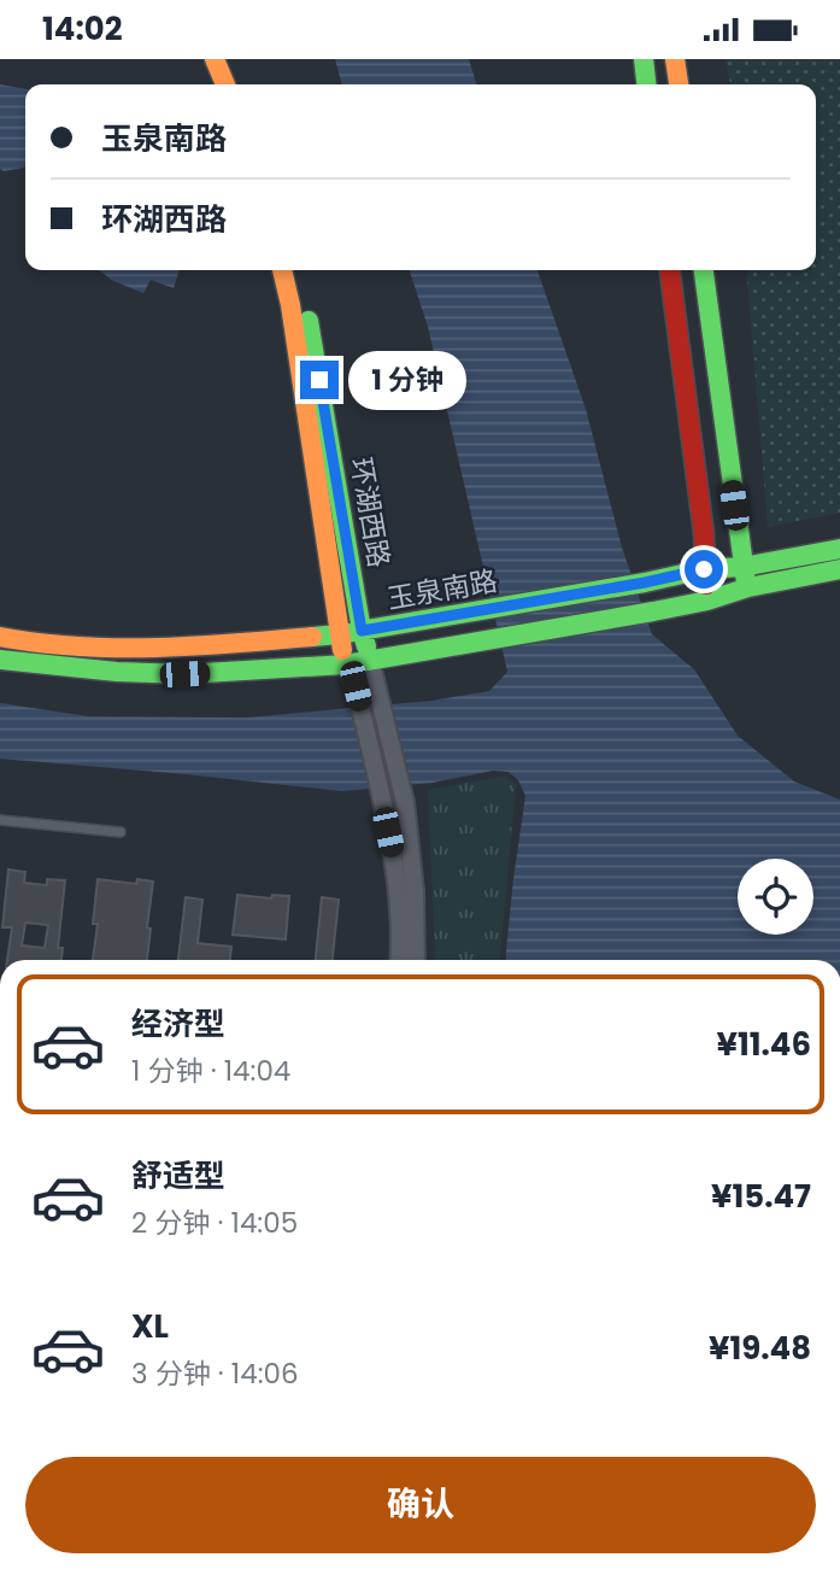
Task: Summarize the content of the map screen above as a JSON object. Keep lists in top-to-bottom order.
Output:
{
  "streets": {
    "street": ["环湖西路", "玉泉南路"]
  },
  "crossings": [
    ["环湖西路", "玉泉南路"]
  ],
  "page": {
    "status": "14:02",
    "banner": ["玉泉南路", "环湖西路"],
    "bubble": "1 分钟",
    "list": [
      {
        "name": "经济型",
        "note": "1 分钟 · 14:04",
        "value": "¥11.46"
      },
      {
        "name": "舒适型",
        "note": "2 分钟 · 14:05",
        "value": "¥15.47"
      },
      {
        "name": "XL",
        "note": "3 分钟 · 14:06",
        "value": "¥19.48"
      }
    ],
    "buttons": "确认"
  }
}
